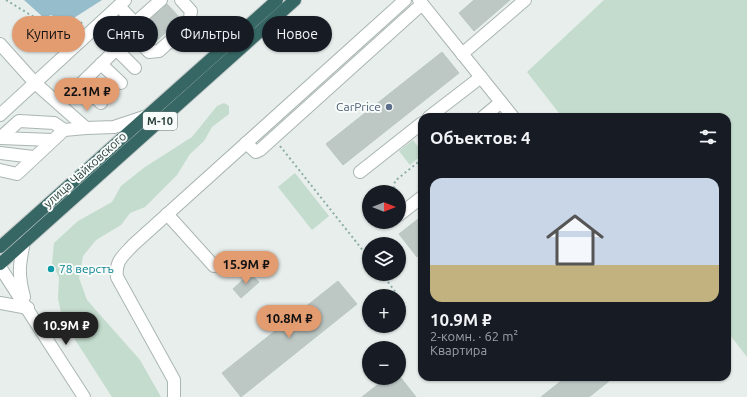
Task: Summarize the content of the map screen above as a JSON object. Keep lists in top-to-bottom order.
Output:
{
  "streets": {
    "highway": ["М-10", "улица Чайковского"]
  },
  "places": ["CarPrice", "78 верстъ"],
  "north": "right",
  "page": {
    "chip": [
      "Купить",
      "Снять",
      "Фильтры",
      "Новое"
    ],
    "price": [
      "22.1M ₽",
      "15.9M ₽",
      "10.8M ₽",
      "10.9M ₽"
    ],
    "heading": "Объектов: 4",
    "list": [
      {
        "name": "10.9M ₽",
        "note": "2-комн. · 62 m² · Квартира"
      }
    ],
    "map_buttons": ["+", "−"]
  }
}
